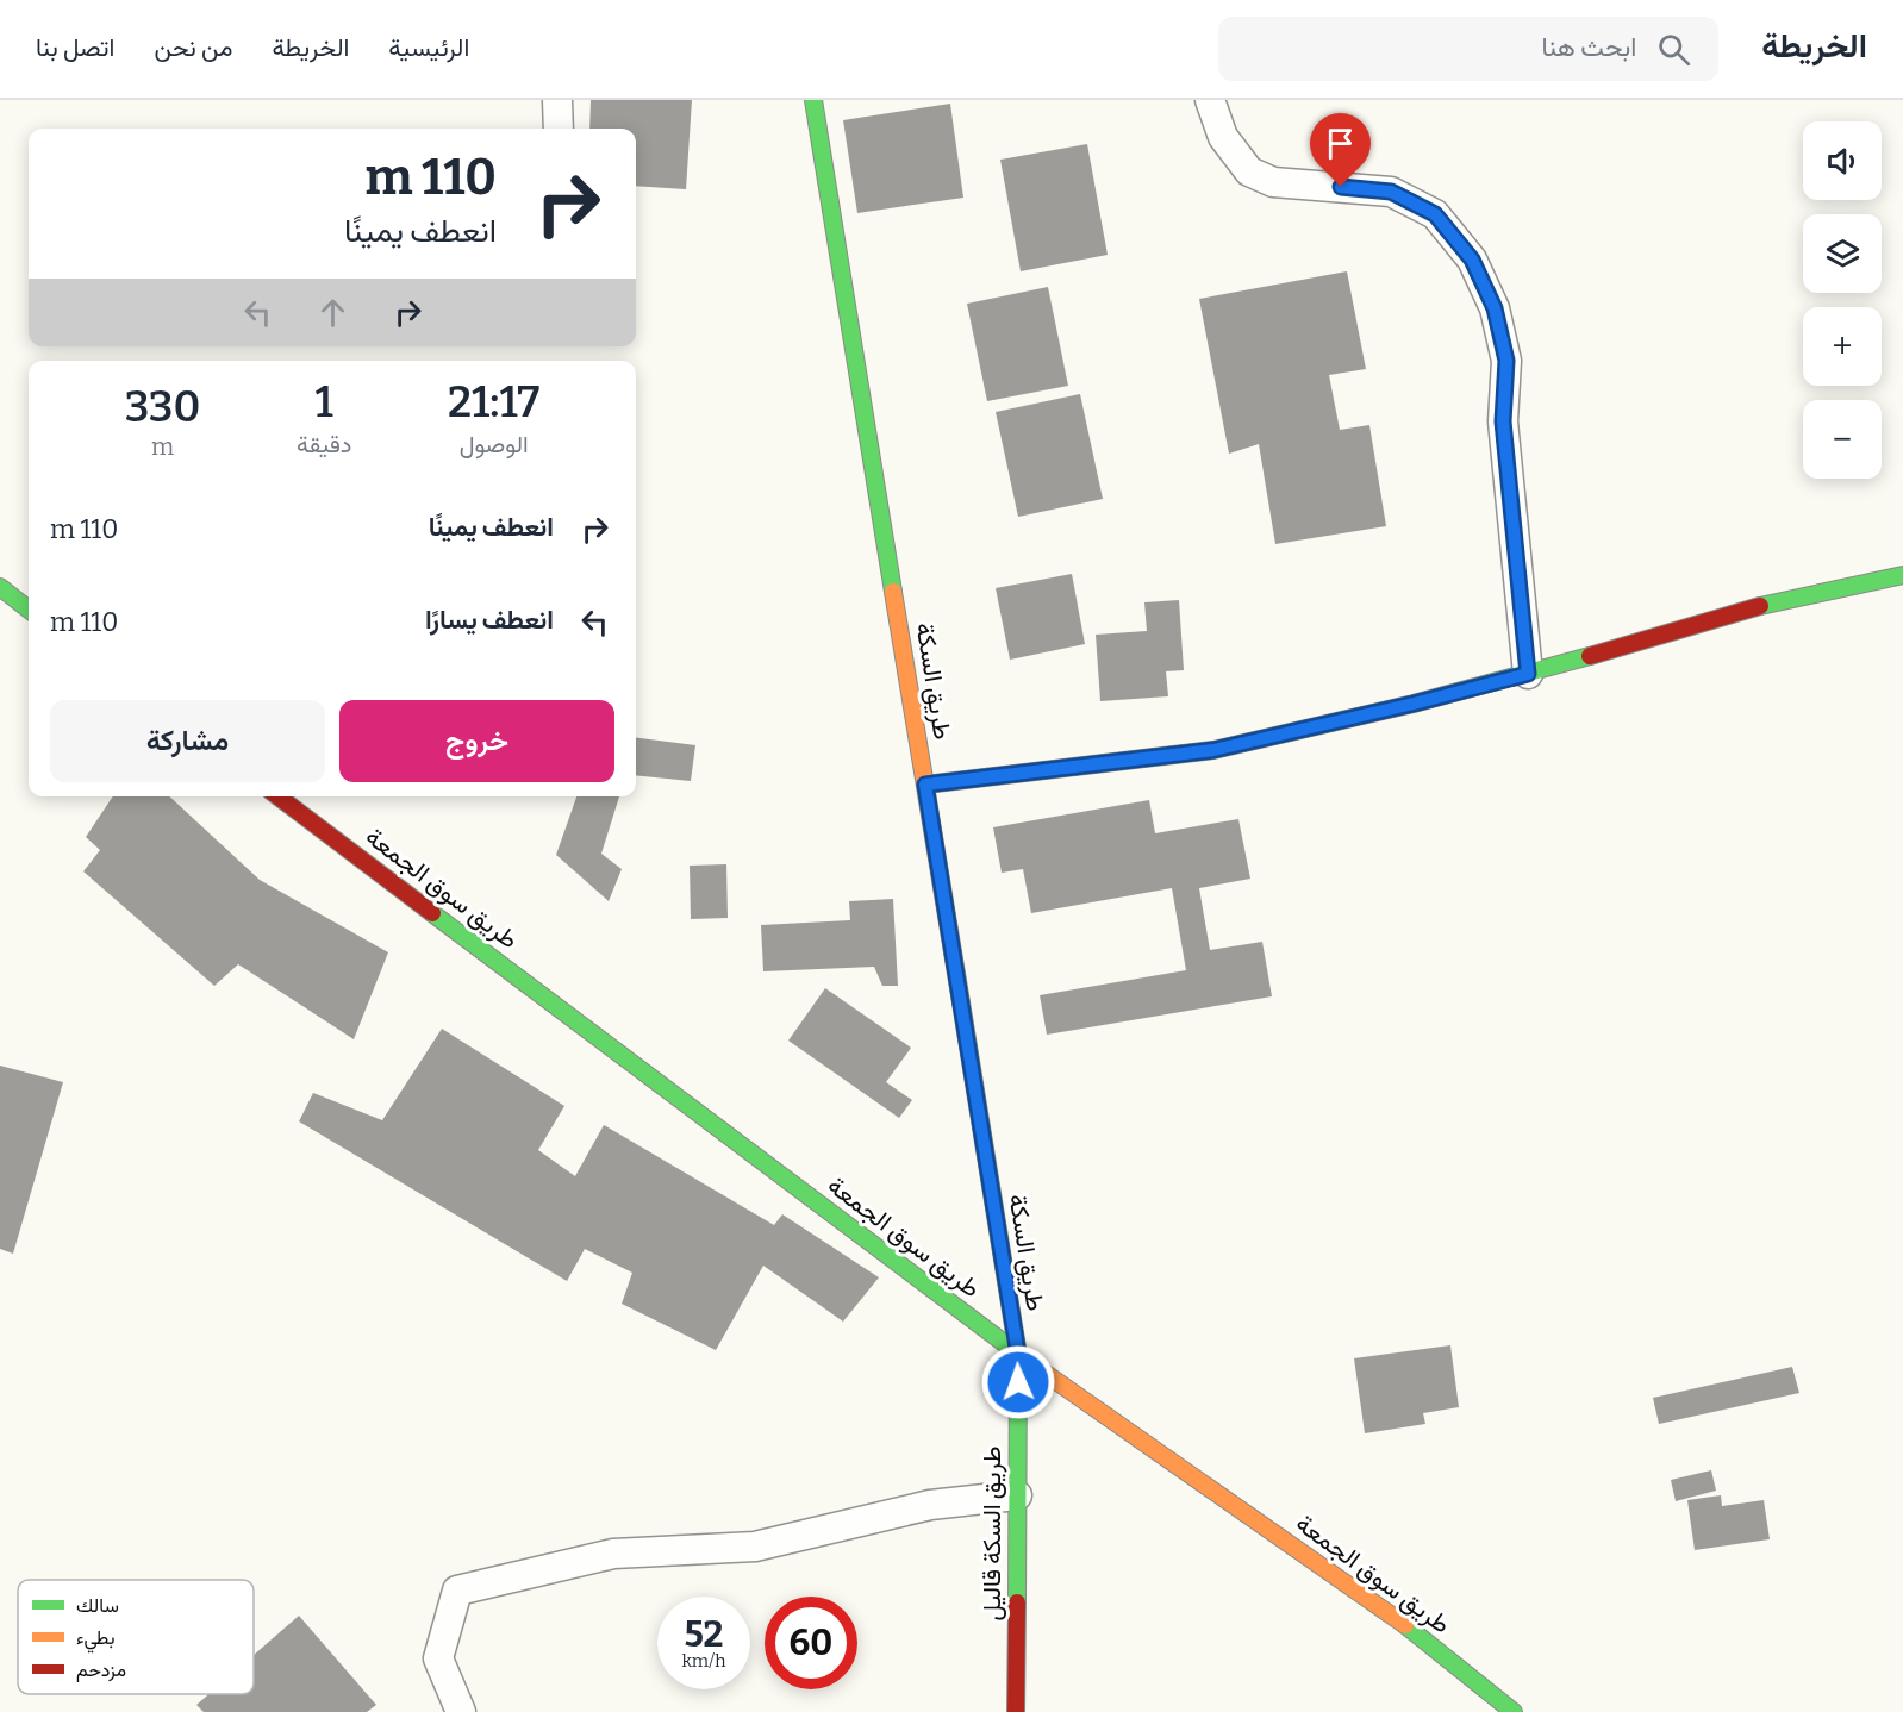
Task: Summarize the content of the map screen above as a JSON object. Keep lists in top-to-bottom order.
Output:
{
  "streets": {
    "main road": ["طريق السكة", "طريق سوق الجمعة", "طريق السكة قاليل"]
  },
  "crossings": [
    ["طريق السكة", "طريق سوق الجمعة"],
    ["طريق السكة", "طريق السكة قاليل"],
    ["طريق سوق الجمعة", "طريق السكة قاليل"]
  ],
  "legend": ["سالك", "بطيء", "مزدحم"],
  "page": {
    "header": "الخريطة",
    "search": "ابحث هنا",
    "nav": [
      "الرئيسية",
      "الخريطة",
      "من نحن",
      "اتصل بنا"
    ],
    "map_buttons": ["+", "−"],
    "turn": ["110 m", "انعطف يمينًا"],
    "eta": [
      "21:17",
      "الوصول",
      "1",
      "دقيقة",
      "330",
      "m"
    ],
    "list": [
      {
        "name": "انعطف يمينًا",
        "value": "110 m"
      },
      {
        "name": "انعطف يسارًا",
        "value": "110 m"
      }
    ],
    "buttons": ["خروج", "مشاركة"],
    "speed": "52 km/h",
    "limit": "60"
  }
}
